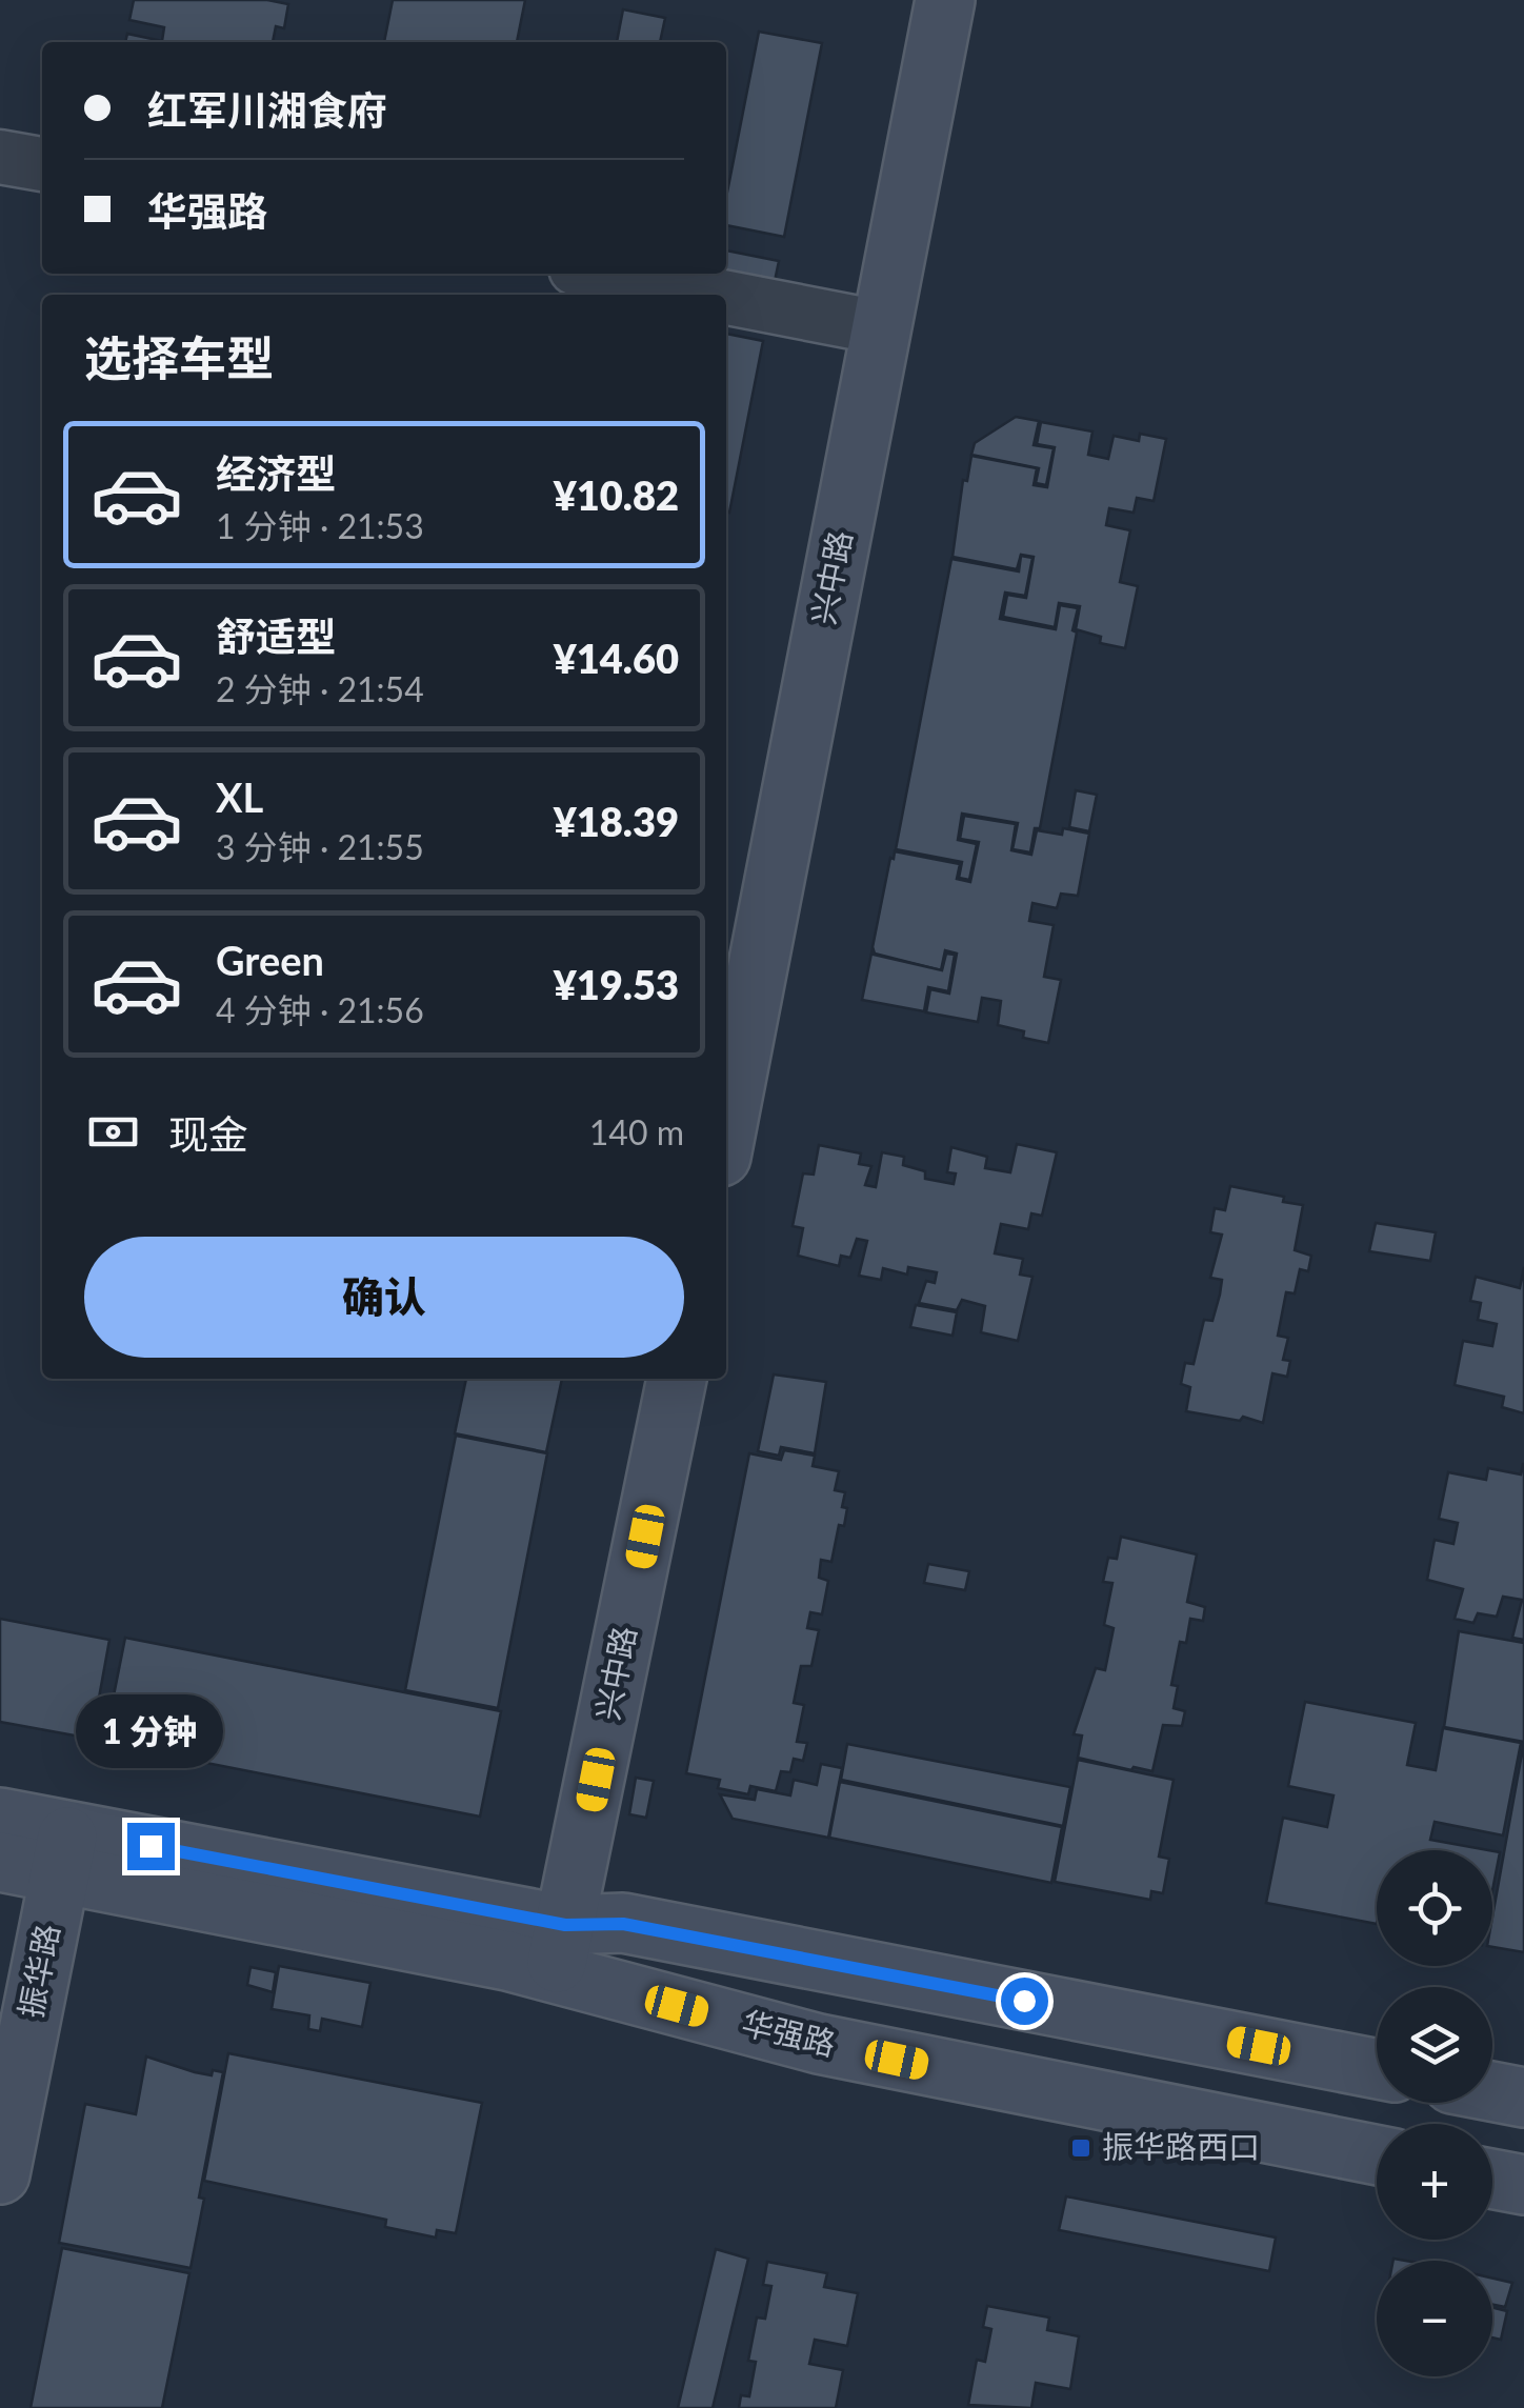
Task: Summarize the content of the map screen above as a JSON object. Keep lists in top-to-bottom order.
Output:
{
  "streets": {
    "main road": ["兴中路", "振华路", "华强路"]
  },
  "crossings": [
    ["兴中路", "华强路"],
    ["振华路", "华强路"]
  ],
  "places": {
    "transit": ["振华路西口"]
  },
  "page": {
    "banner": ["红军川湘食府", "华强路"],
    "heading": "选择车型",
    "list": [
      {
        "name": "经济型",
        "note": "1 分钟 · 21:53",
        "value": "¥10.82"
      },
      {
        "name": "舒适型",
        "note": "2 分钟 · 21:54",
        "value": "¥14.60"
      },
      {
        "name": "XL",
        "note": "3 分钟 · 21:55",
        "value": "¥18.39"
      },
      {
        "name": "Green",
        "note": "4 分钟 · 21:56",
        "value": "¥19.53"
      }
    ],
    "pay": ["现金", "140 m"],
    "buttons": "确认",
    "bubble": "1 分钟",
    "map_buttons": ["+", "−"]
  }
}
